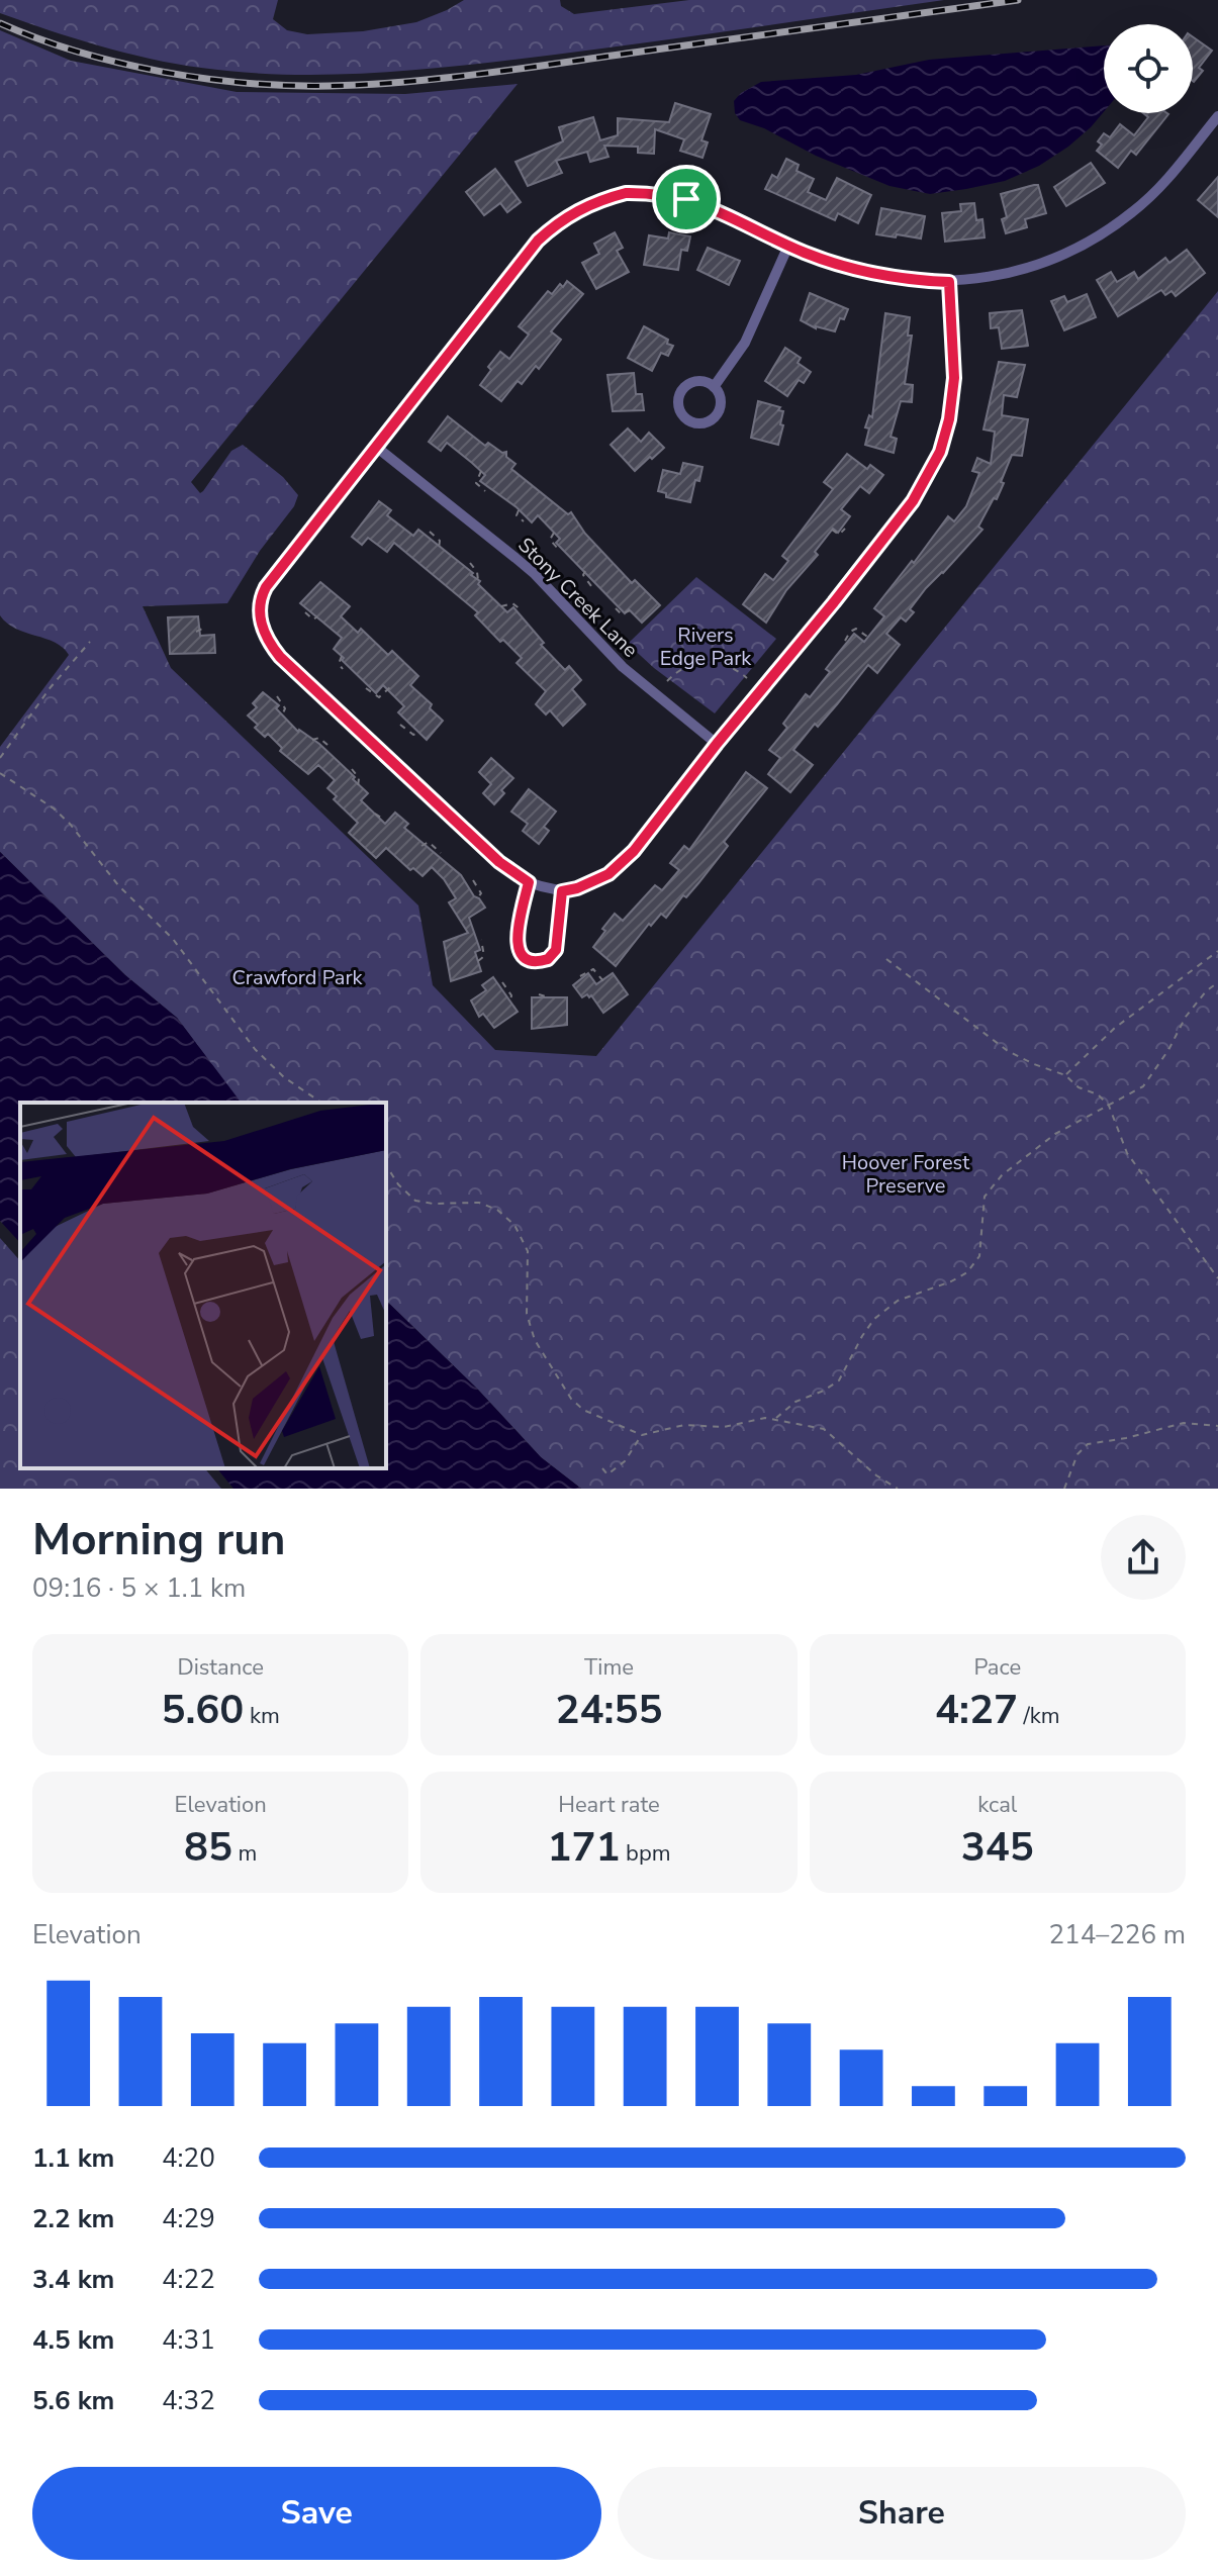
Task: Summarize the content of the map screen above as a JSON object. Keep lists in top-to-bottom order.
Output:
{
  "streets": {
    "street": ["Stony Creek Lane"]
  },
  "parks": ["Rivers Edge Park", "Crawford Park", "Hoover Forest Preserve"],
  "page": {
    "heading": ["Morning run", "09:16 · 5 × 1.1 km"],
    "stats": [
      ["Distance", "5.60 km"],
      ["Time", "24:55"],
      ["Pace", "4:27 /km"],
      ["Elevation", "85 m"],
      ["Heart rate", "171 bpm"],
      ["kcal", "345"]
    ],
    "chart": ["Elevation", "214–226 m"],
    "list": [
      {
        "name": "1.1 km",
        "note": "4:20"
      },
      {
        "name": "2.2 km",
        "note": "4:29"
      },
      {
        "name": "3.4 km",
        "note": "4:22"
      },
      {
        "name": "4.5 km",
        "note": "4:31"
      },
      {
        "name": "5.6 km",
        "note": "4:32"
      }
    ],
    "buttons": ["Save", "Share"]
  }
}
